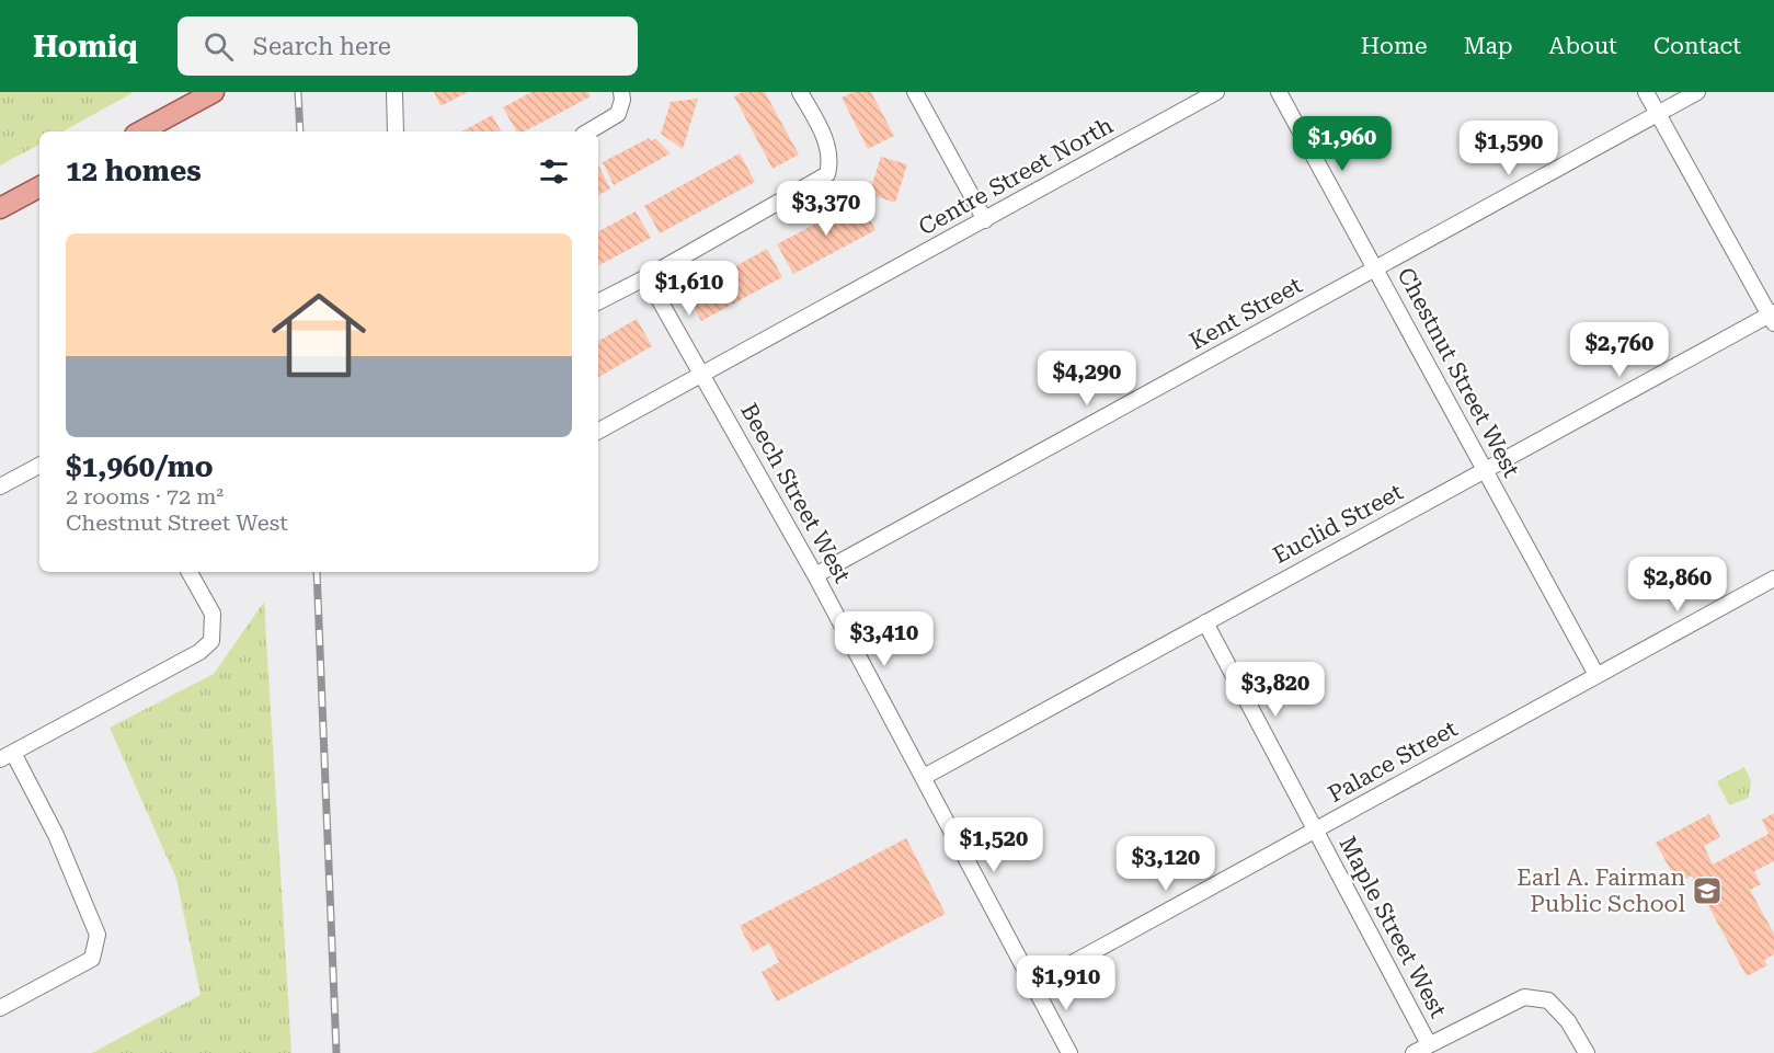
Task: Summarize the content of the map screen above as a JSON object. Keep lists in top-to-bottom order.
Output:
{
  "streets": {
    "street": [
      "Centre Street North",
      "Kent Street",
      "Chestnut Street West",
      "Beech Street West",
      "Euclid Street",
      "Palace Street",
      "Maple Street West"
    ]
  },
  "crossings": [
    ["Centre Street North", "Beech Street West"],
    ["Kent Street", "Chestnut Street West"],
    ["Kent Street", "Beech Street West"],
    ["Chestnut Street West", "Euclid Street"],
    ["Chestnut Street West", "Palace Street"],
    ["Beech Street West", "Euclid Street"],
    ["Beech Street West", "Palace Street"],
    ["Euclid Street", "Maple Street West"],
    ["Palace Street", "Maple Street West"]
  ],
  "places": {
    "school or university": ["Earl A. Fairman Public School"]
  },
  "page": {
    "header": "Homiq",
    "search": "Search here",
    "nav": [
      "Home",
      "Map",
      "About",
      "Contact"
    ],
    "price": [
      "$1,960",
      "$1,590",
      "$3,370",
      "$1,610",
      "$2,760",
      "$4,290",
      "$2,860",
      "$3,410",
      "$3,820",
      "$1,520",
      "$3,120",
      "$1,910"
    ],
    "heading": "12 homes",
    "list": [
      {
        "name": "$1,960/mo",
        "note": "2 rooms · 72 m² · Chestnut Street West"
      }
    ]
  }
}
